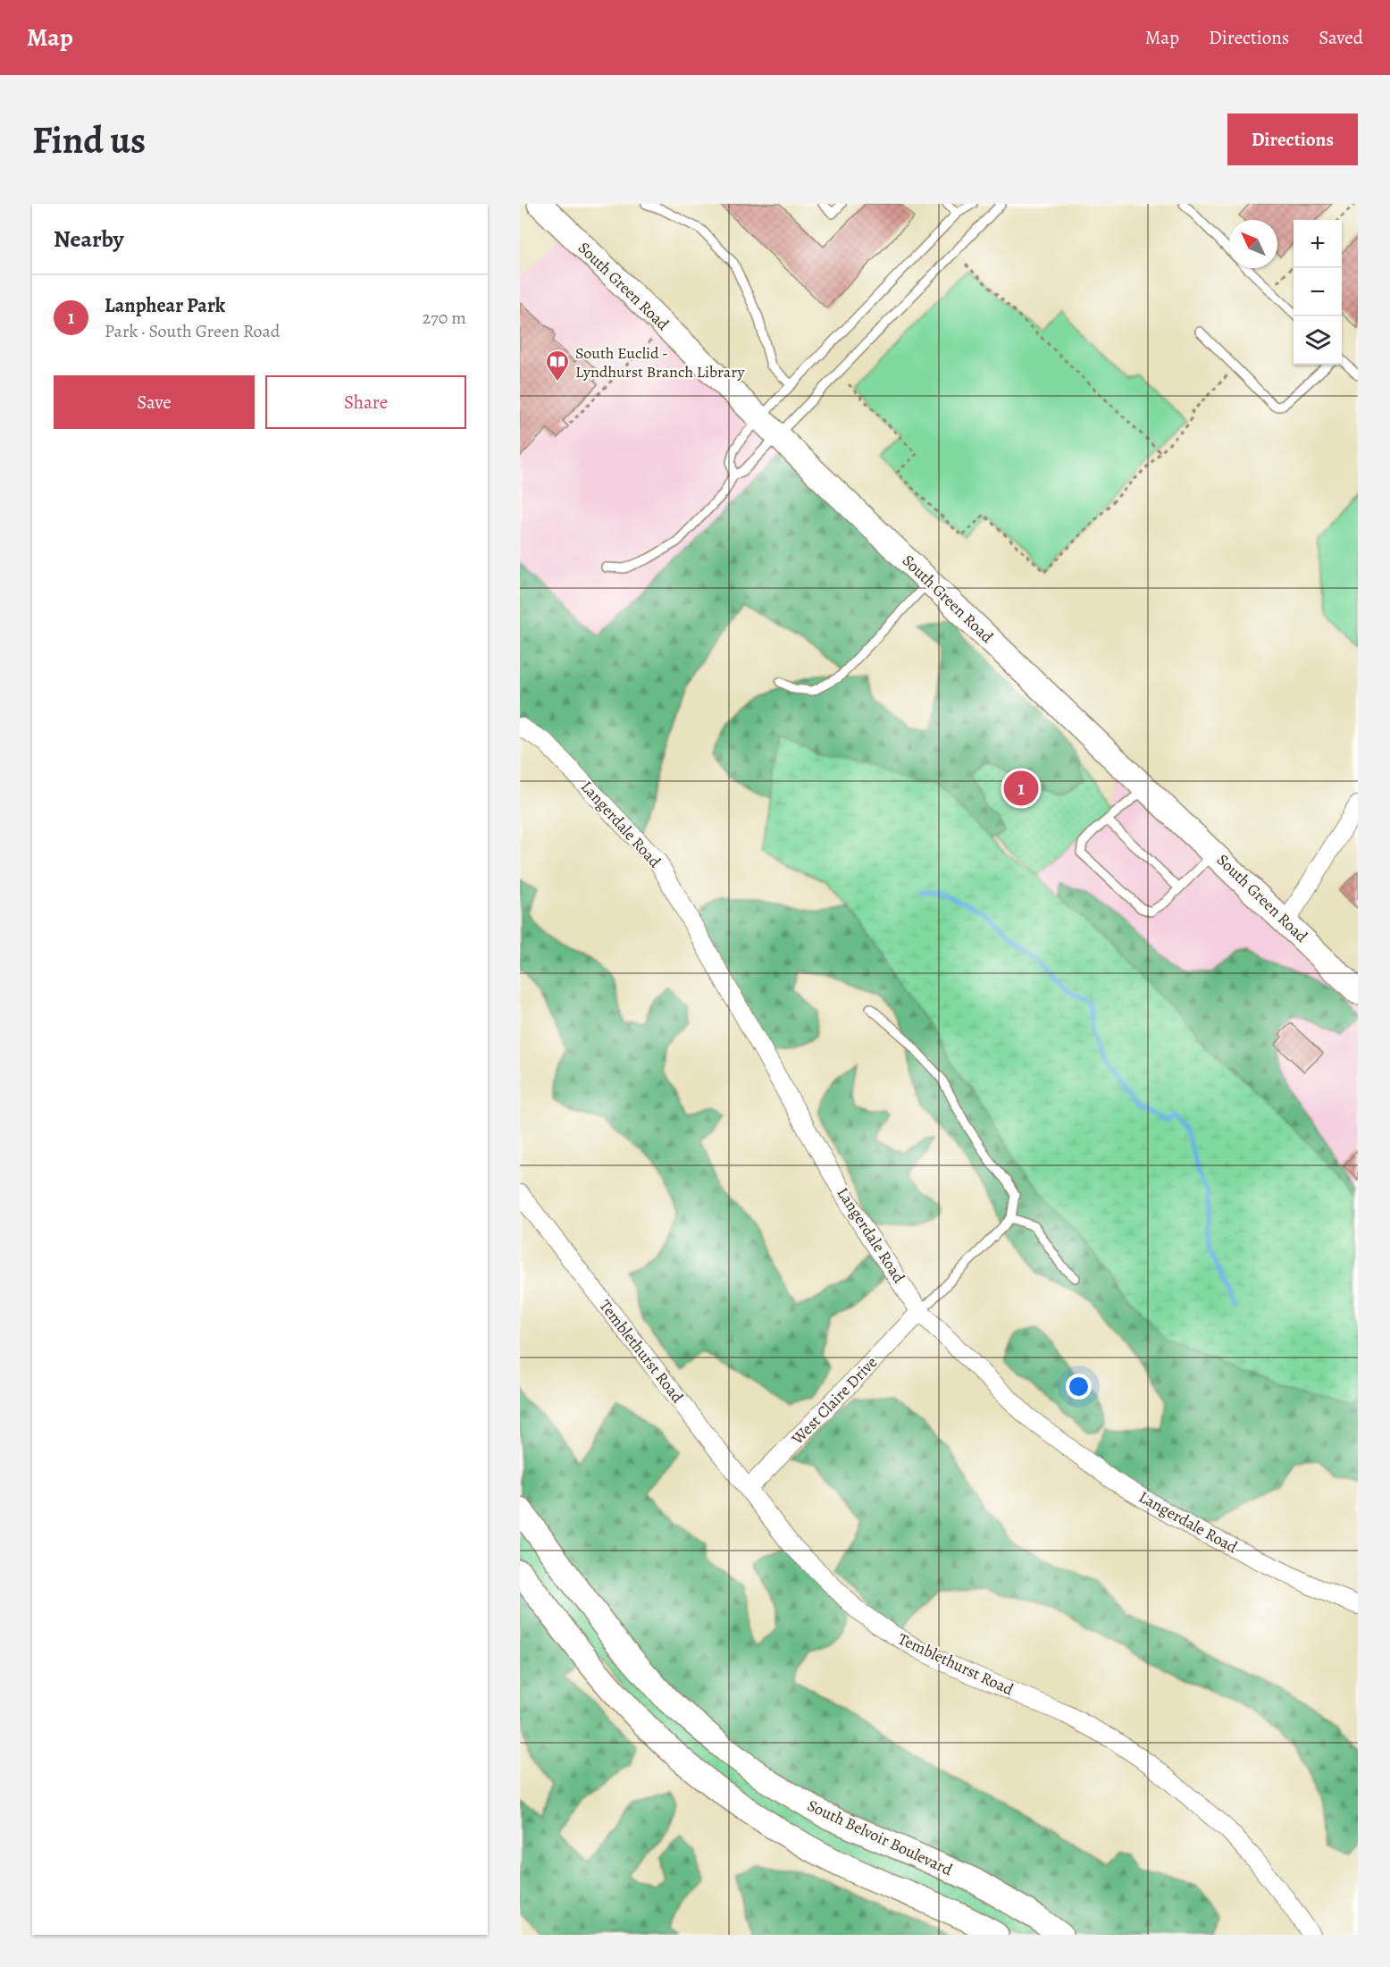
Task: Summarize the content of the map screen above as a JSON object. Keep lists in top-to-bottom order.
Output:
{
  "streets": {
    "street": [
      "South Green Road",
      "Langerdale Road",
      "Temblethurst Road",
      "West Claire Drive",
      "South Belvoir Boulevard"
    ]
  },
  "crossings": [
    ["Langerdale Road", "West Claire Drive"],
    ["Temblethurst Road", "West Claire Drive"]
  ],
  "places": {
    "library": ["South Euclid - Lyndhurst Branch Library"]
  },
  "north": "top left",
  "page": {
    "header": "Map",
    "nav": ["Map", "Directions", "Saved"],
    "buttons": [
      "Directions",
      ["Save", "Share"]
    ],
    "title": "Find us",
    "heading": "Nearby",
    "map_buttons": ["+", "−"],
    "list": [
      {
        "mark": "1",
        "name": "Lanphear Park",
        "note": "Park · South Green Road",
        "value": "270 m"
      }
    ],
    "pins": "1"
  }
}
